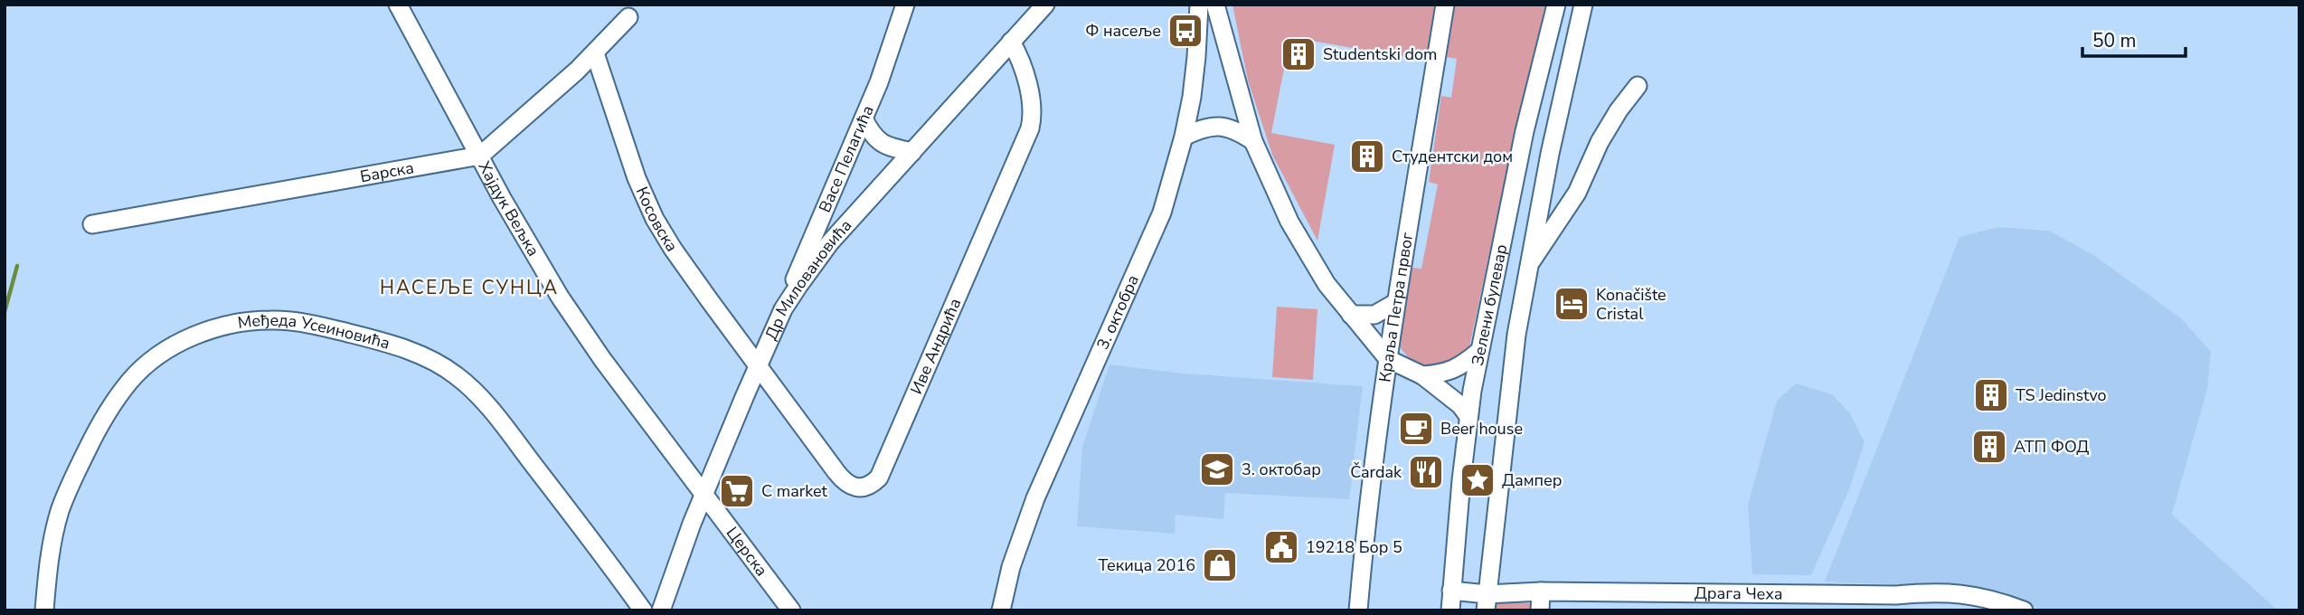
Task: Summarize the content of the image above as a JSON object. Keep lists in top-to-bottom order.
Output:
{
  "streets": {
    "street": [
      "Васе Пелагића",
      "Барска",
      "Хајдук Вељка",
      "Косовска",
      "Др Миловановића",
      "Зелени булевар",
      "Краља Петра првог",
      "3. октобра",
      "Међеда Усеиновића",
      "Иве Андрића",
      "Церска",
      "Драга Чеха"
    ]
  },
  "crossings": [
    ["Васе Пелагића", "Др Миловановића"],
    ["Барска", "Хајдук Вељка"],
    ["Хајдук Вељка", "Др Миловановића"],
    ["Хајдук Вељка", "Церска"],
    ["Косовска", "Др Миловановића"],
    ["Косовска", "Иве Андрића"],
    ["Др Миловановића", "Иве Андрића"],
    ["Др Миловановића", "Церска"],
    ["Зелени булевар", "Драга Чеха"]
  ],
  "districts": ["НАСЕЉЕ СУНЦА"],
  "places": {
    "bus stop": ["Ф насеље"],
    "building": [
      "Studentski dom",
      "Студентски дом",
      "TS Jedinstvo",
      "АТП ФОД"
    ],
    "hotel": ["Konačište Cristal"],
    "cafe": ["Beer house"],
    "school or university": ["3. октобар"],
    "restaurant": ["Čardak"],
    "place": ["Дампер"],
    "supermarket": ["C market"],
    "public building": ["19218 Бор 5"],
    "shop": ["Текица 2016"]
  },
  "scale_bar": "50 m"
}
